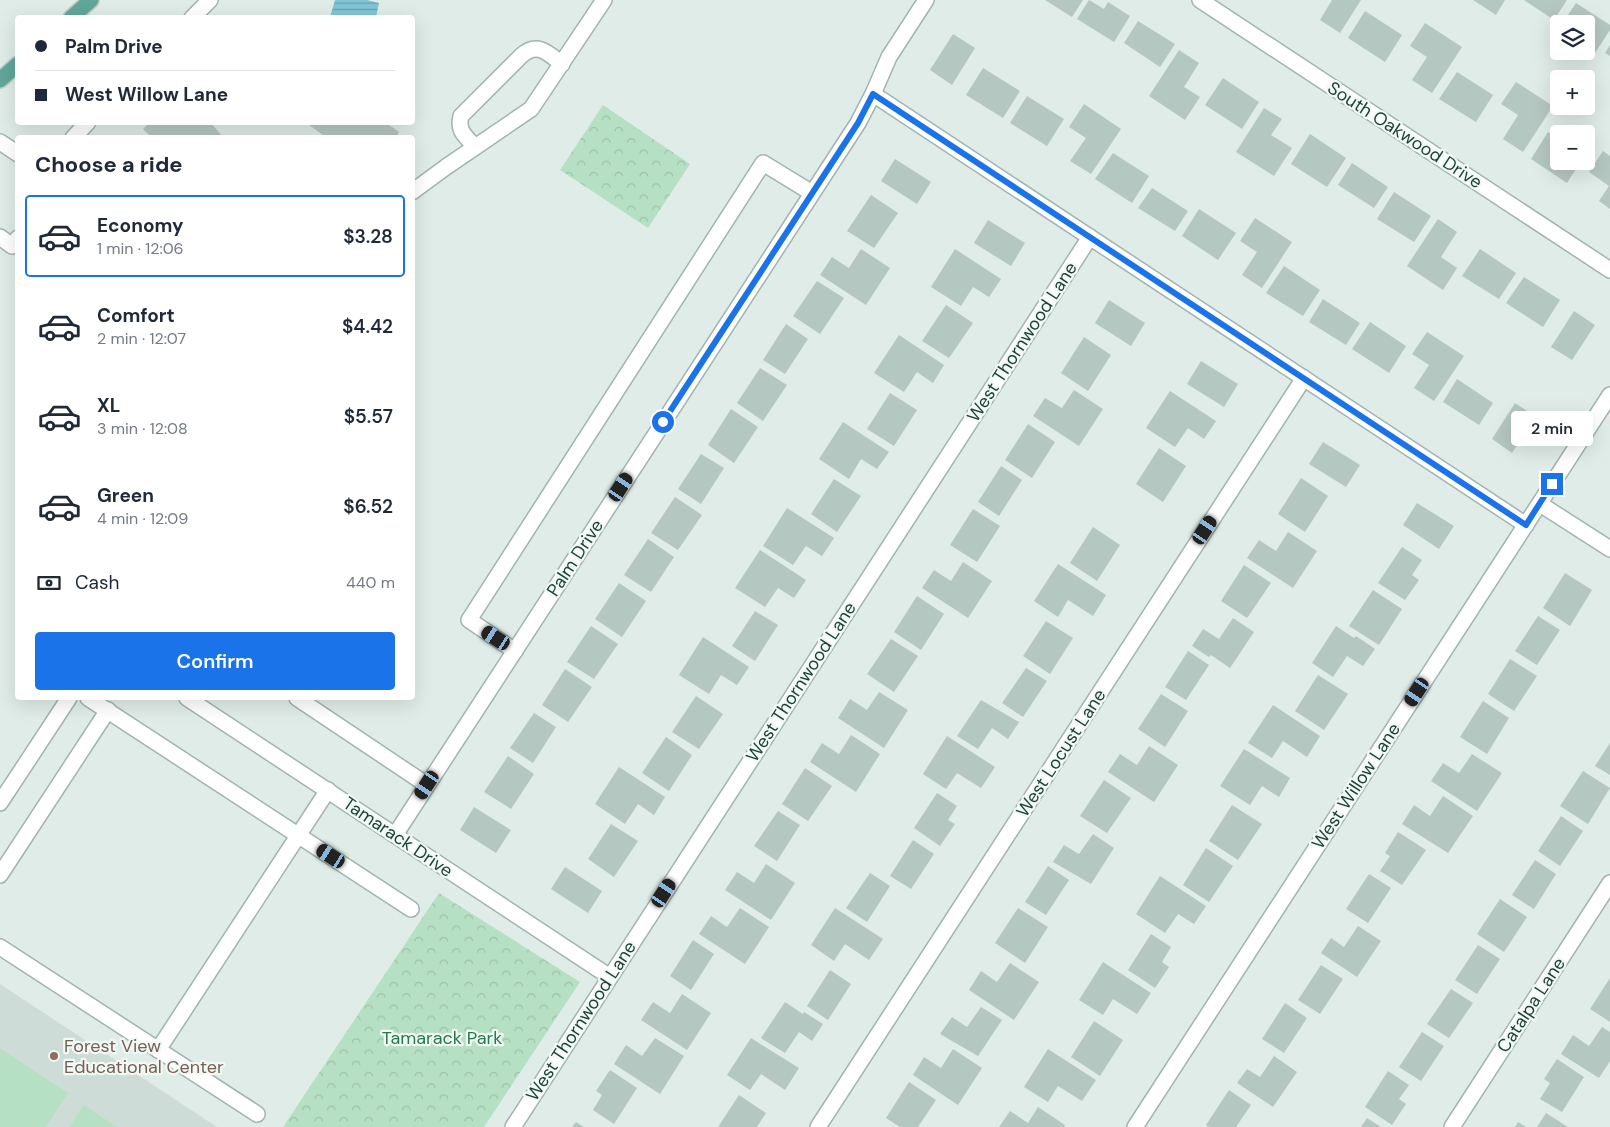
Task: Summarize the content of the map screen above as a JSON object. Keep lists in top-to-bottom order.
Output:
{
  "streets": {
    "street": [
      "South Oakwood Drive",
      "West Thornwood Lane",
      "Palm Drive",
      "West Locust Lane",
      "West Willow Lane",
      "Tamarack Drive",
      "Catalpa Lane"
    ]
  },
  "crossings": [
    ["West Thornwood Lane", "Tamarack Drive"],
    ["Palm Drive", "Tamarack Drive"]
  ],
  "parks": ["Tamarack Park"],
  "places": ["Forest View Educational Center"],
  "page": {
    "map_buttons": ["+", "−"],
    "banner": ["Palm Drive", "West Willow Lane"],
    "heading": "Choose a ride",
    "list": [
      {
        "name": "Economy",
        "note": "1 min · 12:06",
        "value": "$3.28"
      },
      {
        "name": "Comfort",
        "note": "2 min · 12:07",
        "value": "$4.42"
      },
      {
        "name": "XL",
        "note": "3 min · 12:08",
        "value": "$5.57"
      },
      {
        "name": "Green",
        "note": "4 min · 12:09",
        "value": "$6.52"
      }
    ],
    "bubble": "2 min",
    "pay": ["Cash", "440 m"],
    "buttons": "Confirm"
  }
}
